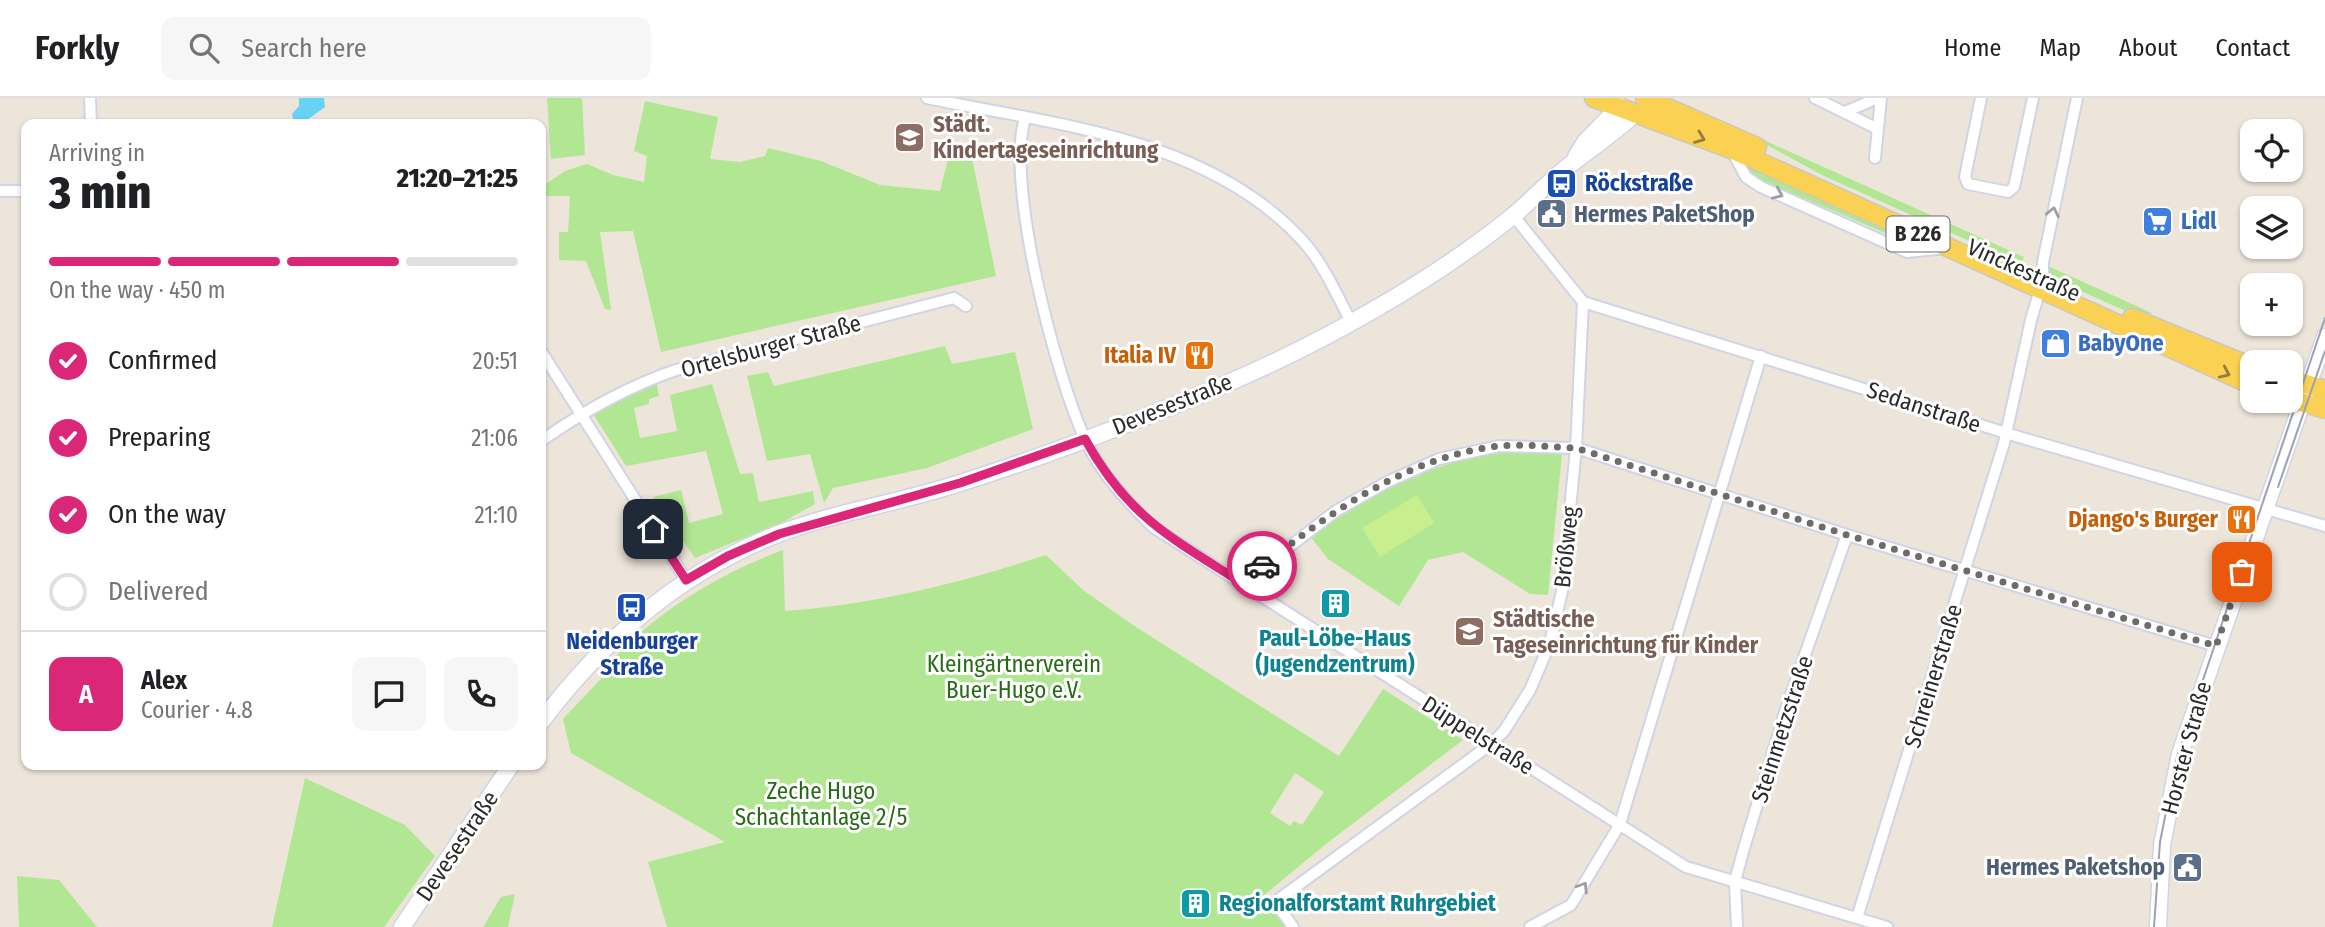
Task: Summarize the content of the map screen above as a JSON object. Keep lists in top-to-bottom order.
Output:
{
  "streets": {
    "main road": ["B 226", "Vinckestraße"],
    "street": [
      "Ortelsburger Straße",
      "Devesestraße",
      "Sedanstraße",
      "Brößweg",
      "Schreinerstraße",
      "Steinmetzstraße",
      "Düppelstraße",
      "Horster Straße"
    ]
  },
  "crossings": [
    ["Vinckestraße", "Devesestraße"],
    ["Vinckestraße", "Schreinerstraße"],
    ["Devesestraße", "Düppelstraße"],
    ["Sedanstraße", "Brößweg"],
    ["Sedanstraße", "Schreinerstraße"],
    ["Sedanstraße", "Horster Straße"],
    ["Brößweg", "Düppelstraße"],
    ["Schreinerstraße", "Düppelstraße"],
    ["Steinmetzstraße", "Düppelstraße"]
  ],
  "parks": ["Kleingärtnerverein Buer-Hugo e.V.", "Zeche Hugo Schachtanlage 2/5"],
  "places": {
    "school or university": ["Städt. Kindertageseinrichtung", "Städtische Tageseinrichtung für Kinder"],
    "bus stop": ["Röckstraße", "Neidenburger Straße"],
    "public building": ["Hermes PaketShop", "Hermes Paketshop"],
    "supermarket": ["Lidl"],
    "shop": ["BabyOne"],
    "restaurant": ["Italia IV", "Django's Burger"],
    "building": ["Paul-Löbe-Haus (Jugendzentrum)", "Regionalforstamt Ruhrgebiet"]
  },
  "page": {
    "header": "Forkly",
    "search": "Search here",
    "nav": [
      "Home",
      "Map",
      "About",
      "Contact"
    ],
    "map_buttons": ["+", "−"],
    "heading": ["3 min", "Arriving in", "21:20–21:25"],
    "panel": ["Alex", "Courier · 4.8"],
    "bar": "On the way · 450 m",
    "list": [
      ["Confirmed", "20:51"],
      ["Preparing", "21:06"],
      ["On the way", "21:10"],
      "Delivered"
    ],
    "round": "A"
  }
}
